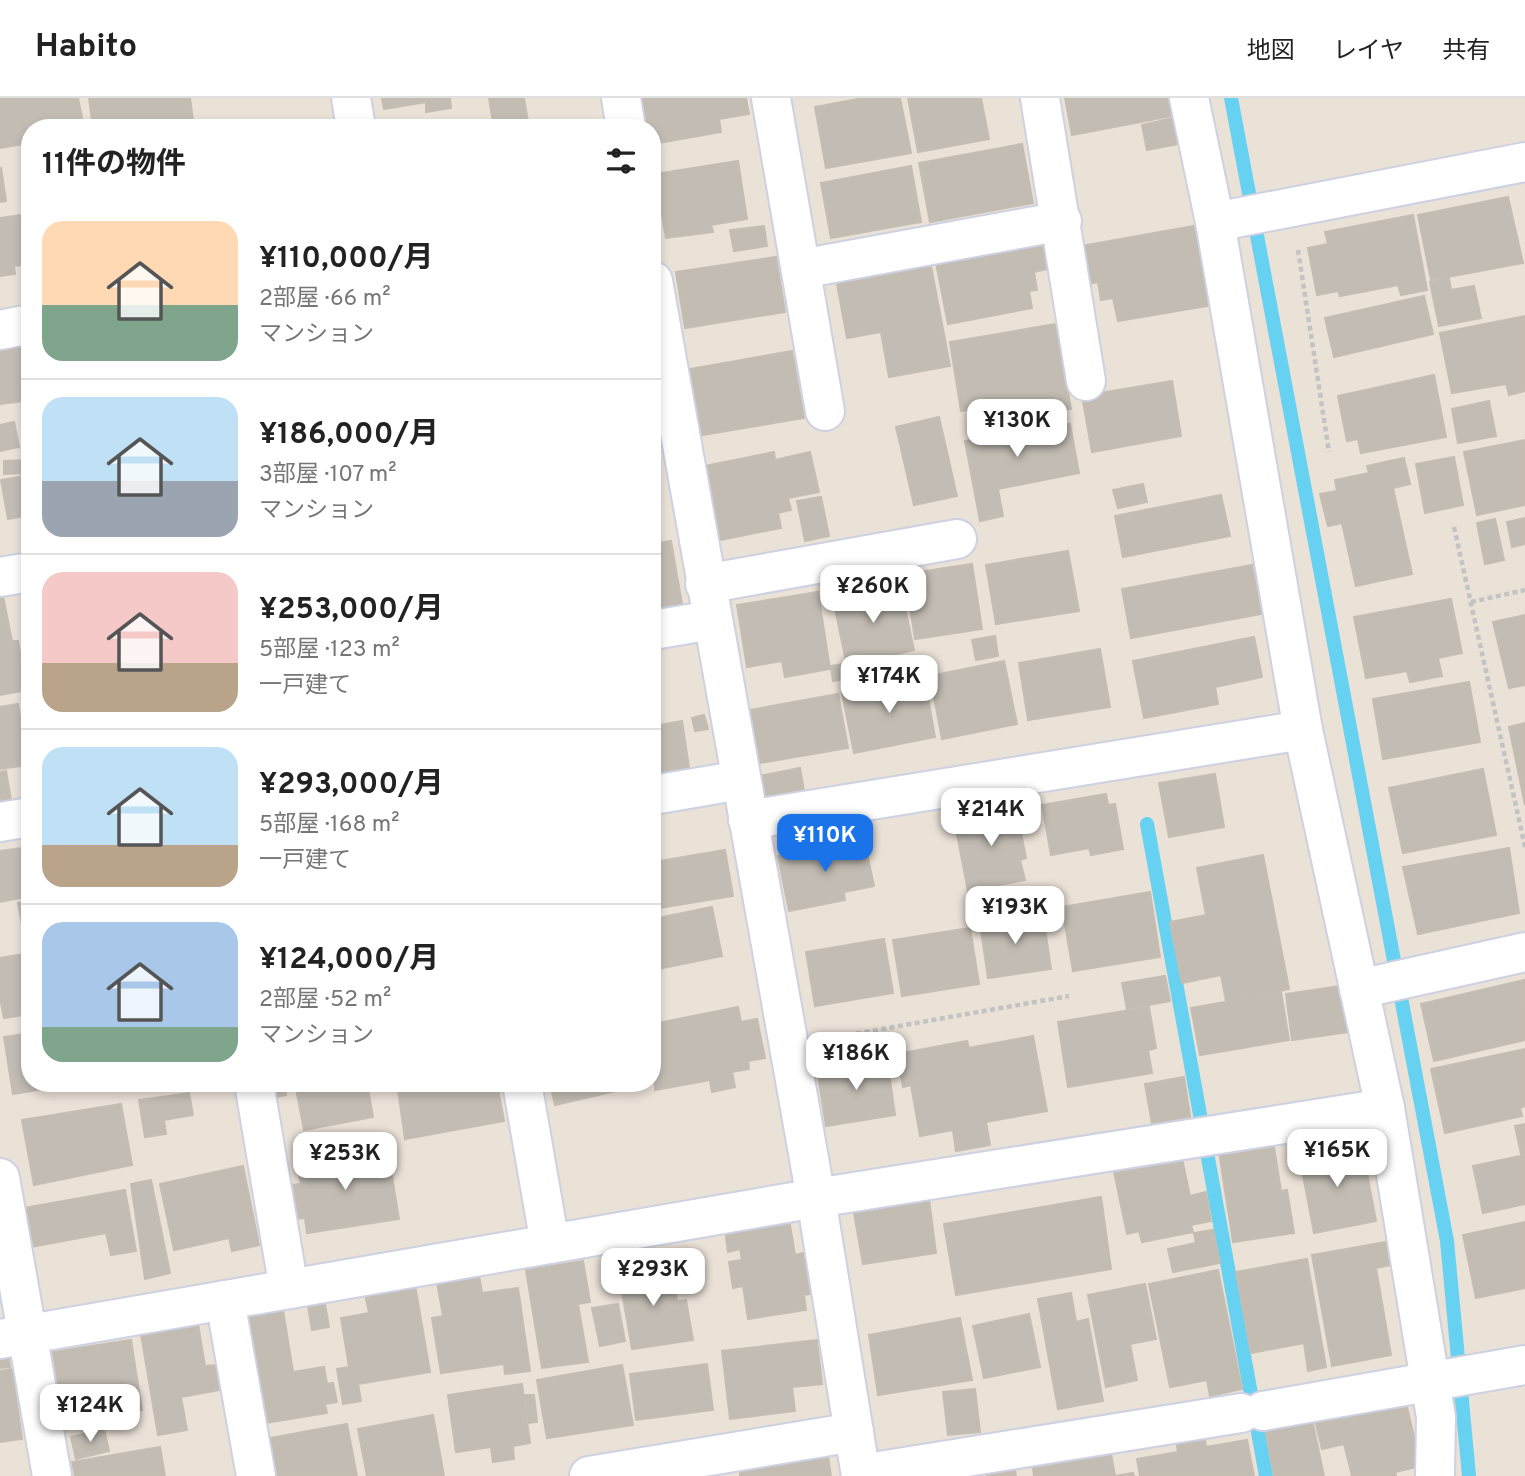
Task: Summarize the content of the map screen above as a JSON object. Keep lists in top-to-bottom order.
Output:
{
  "page": {
    "header": "Habito",
    "nav": ["地図", "レイヤ", "共有"],
    "heading": "11件の物件",
    "list": [
      {
        "name": "¥110,000/月",
        "note": "2部屋 · 66 m² · マンション"
      },
      {
        "name": "¥186,000/月",
        "note": "3部屋 · 107 m² · マンション"
      },
      {
        "name": "¥253,000/月",
        "note": "5部屋 · 123 m² · 一戸建て"
      },
      {
        "name": "¥293,000/月",
        "note": "5部屋 · 168 m² · 一戸建て"
      },
      {
        "name": "¥124,000/月",
        "note": "2部屋 · 52 m² · マンション"
      }
    ],
    "price": [
      "¥130K",
      "¥260K",
      "¥174K",
      "¥214K",
      "¥110K",
      "¥193K",
      "¥186K",
      "¥165K",
      "¥253K",
      "¥293K",
      "¥124K"
    ]
  }
}
